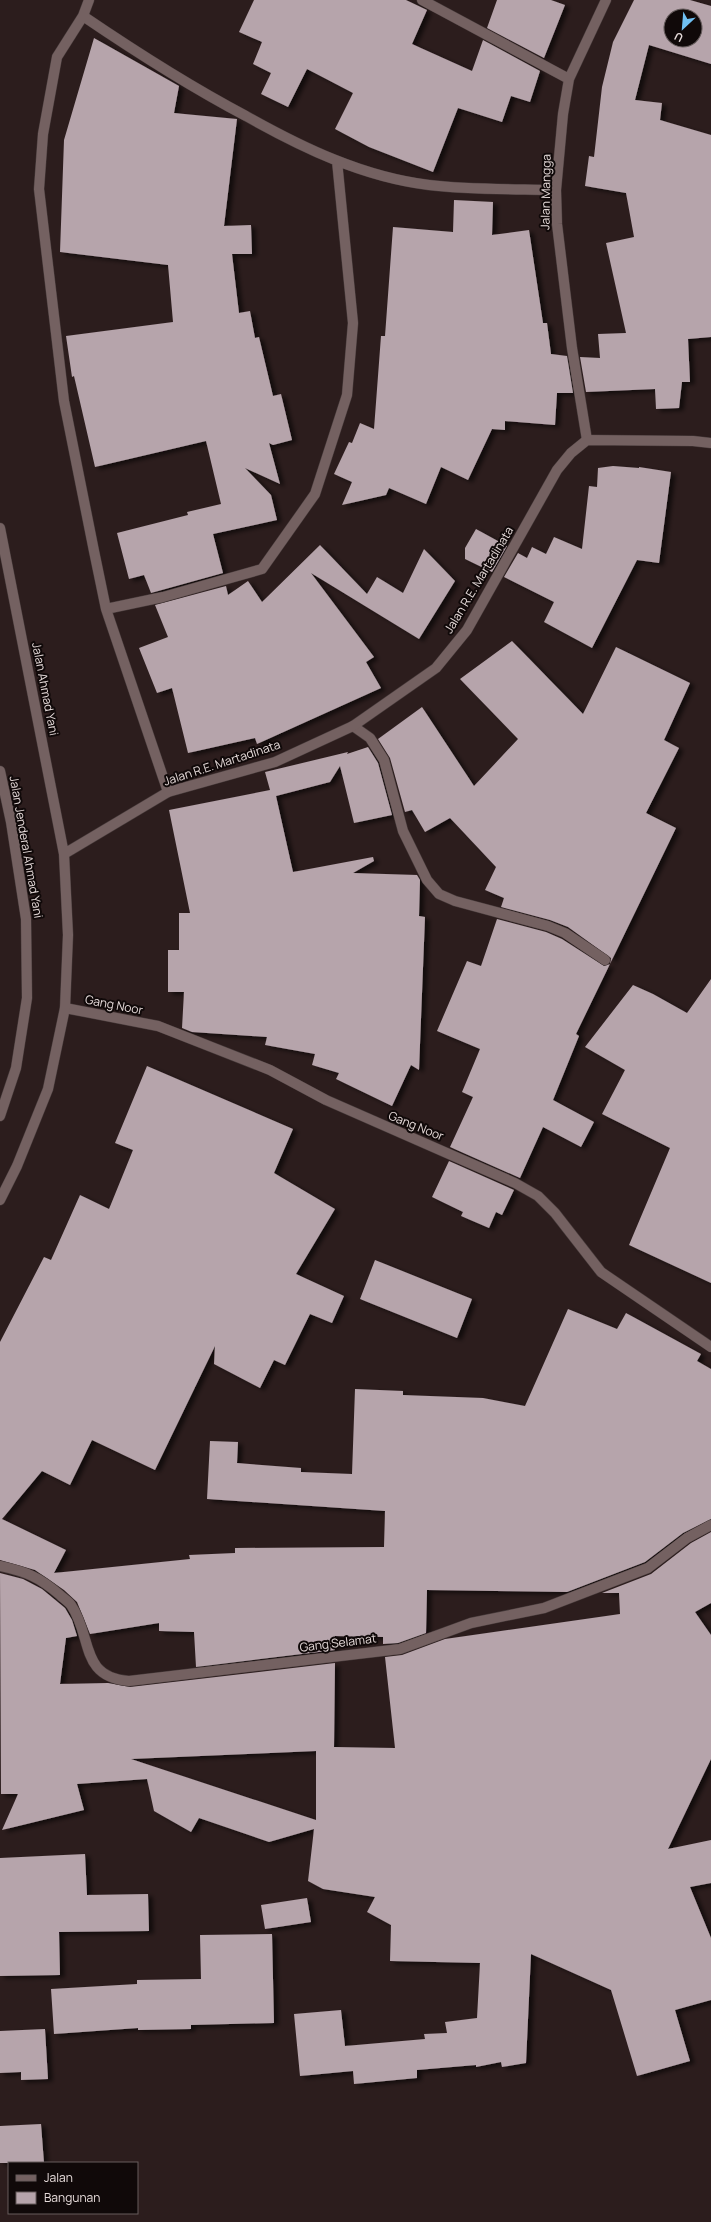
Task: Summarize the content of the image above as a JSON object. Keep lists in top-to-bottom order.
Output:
{
  "streets": {
    "street": [
      "Jalan Mangga",
      "Jalan R.E. Martadinata",
      "Jalan Ahmad Yani",
      "Jalan Jenderal Ahmad Yani",
      "Gang Noor",
      "Gang Selamat"
    ]
  },
  "crossings": [
    ["Jalan Mangga", "Jalan R.E. Martadinata"],
    ["Jalan R.E. Martadinata", "Jalan Ahmad Yani"]
  ],
  "legend": ["Jalan", "Bangunan"],
  "north": "bottom left"
}
